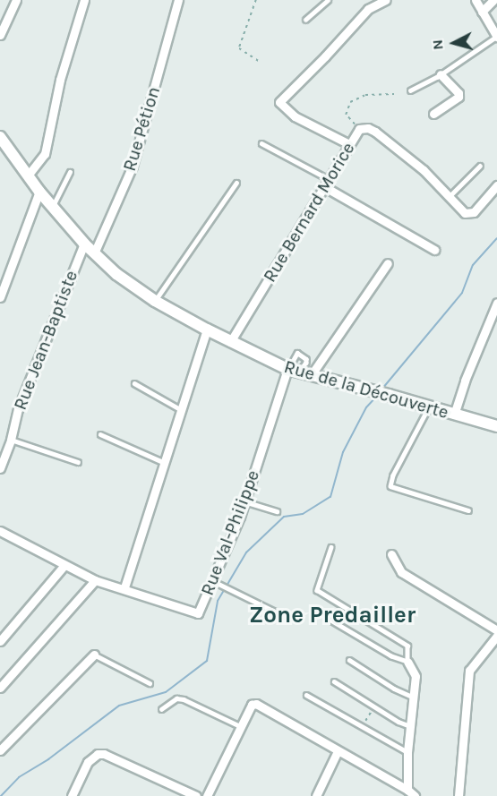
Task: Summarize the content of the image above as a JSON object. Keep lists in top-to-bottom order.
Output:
{
  "streets": {
    "street": [
      "Rue Pétion",
      "Rue Bernard Morice",
      "Rue Jean-Baptiste",
      "Rue de la Découverte",
      "Rue Val-Philippe"
    ]
  },
  "crossings": [
    ["Rue Pétion", "Rue de la Découverte"],
    ["Rue Bernard Morice", "Rue de la Découverte"],
    ["Rue Jean-Baptiste", "Rue de la Découverte"],
    ["Rue de la Découverte", "Rue Val-Philippe"]
  ],
  "districts": ["Zone Predailler"],
  "north": "left"
}
